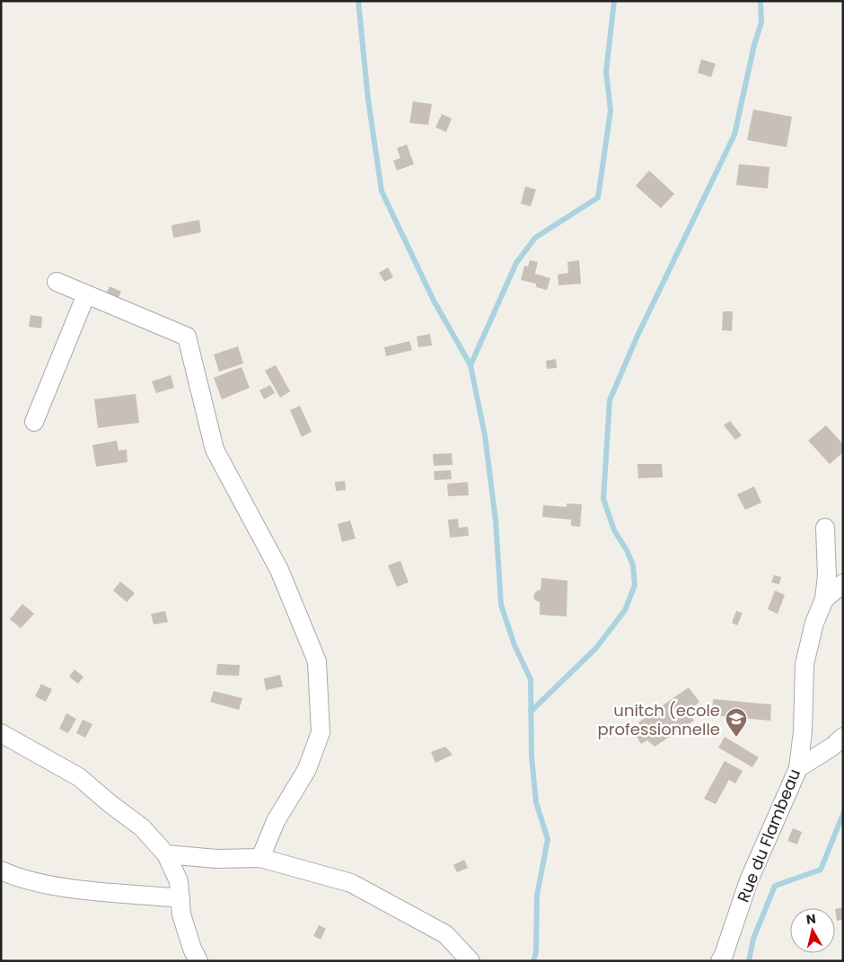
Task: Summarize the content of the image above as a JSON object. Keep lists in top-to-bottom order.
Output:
{
  "streets": {
    "street": ["Rue du Flambeau"]
  },
  "places": {
    "school or university": ["unitch (ecole professionnelle"]
  },
  "north": "top"
}
